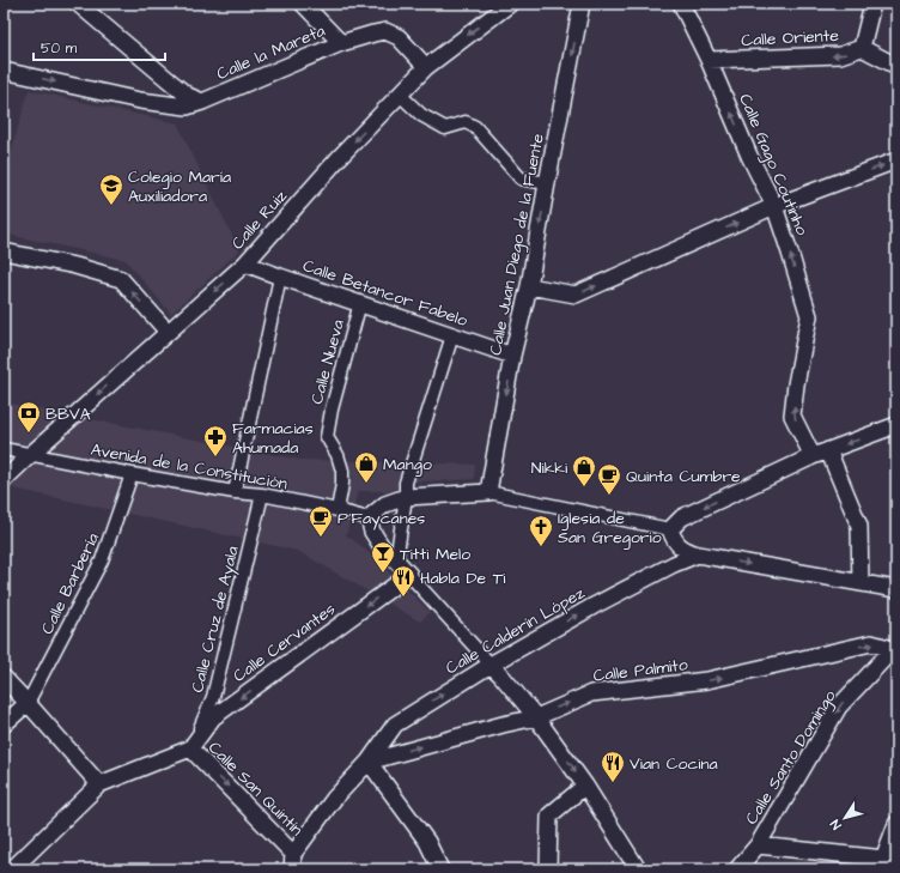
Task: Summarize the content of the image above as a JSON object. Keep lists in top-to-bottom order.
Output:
{
  "streets": {
    "street": [
      "Calle Oriente",
      "Calle la Mareta",
      "Calle Gago Coutinho",
      "Calle Ruiz",
      "Calle Juan Diego de la Fuente",
      "Calle Betancor Fabelo",
      "Calle Nueva",
      "Avenida de la Constitución",
      "Calle Barbería",
      "Calle Cruz de Ayala",
      "Calle Calderín López",
      "Calle Cervantes",
      "Calle Palmito",
      "Calle Santo Domingo",
      "Calle San Quintín"
    ]
  },
  "crossings": [
    ["Calle Oriente", "Calle Gago Coutinho"],
    ["Calle la Mareta", "Calle Ruiz"],
    ["Calle Ruiz", "Calle Betancor Fabelo"],
    ["Calle Ruiz", "Avenida de la Constitución"],
    ["Calle Juan Diego de la Fuente", "Calle Betancor Fabelo"],
    ["Calle Betancor Fabelo", "Calle Nueva"],
    ["Calle Nueva", "Avenida de la Constitución"],
    ["Avenida de la Constitución", "Calle Barbería"],
    ["Avenida de la Constitución", "Calle Cruz de Ayala"],
    ["Calle Cruz de Ayala", "Calle Cervantes"],
    ["Calle Cruz de Ayala", "Calle San Quintín"],
    ["Calle Calderín López", "Calle Palmito"],
    ["Calle Calderín López", "Calle San Quintín"],
    ["Calle Cervantes", "Calle San Quintín"],
    ["Calle Palmito", "Calle Santo Domingo"]
  ],
  "one_way": [
    "Calle Gago Coutinho",
    "Calle Ruiz",
    "Calle Calderín López",
    "Calle Cervantes",
    "Calle Santo Domingo",
    "Calle San Quintín"
  ],
  "places": {
    "school or university": ["Colegio María Auxiliadora"],
    "bank": ["BBVA"],
    "pharmacy": ["Farmacias Ahumada"],
    "shop": ["Mango", "Nikki"],
    "cafe": ["Quinta Cumbre", "P'Faycanes"],
    "church": ["Iglesia de San Gregorio"],
    "bar": ["Titti Melo"],
    "restaurant": ["Habla De Ti", "Vian Cocina"]
  },
  "scale_bar": "50 m",
  "north": "bottom left"
}
